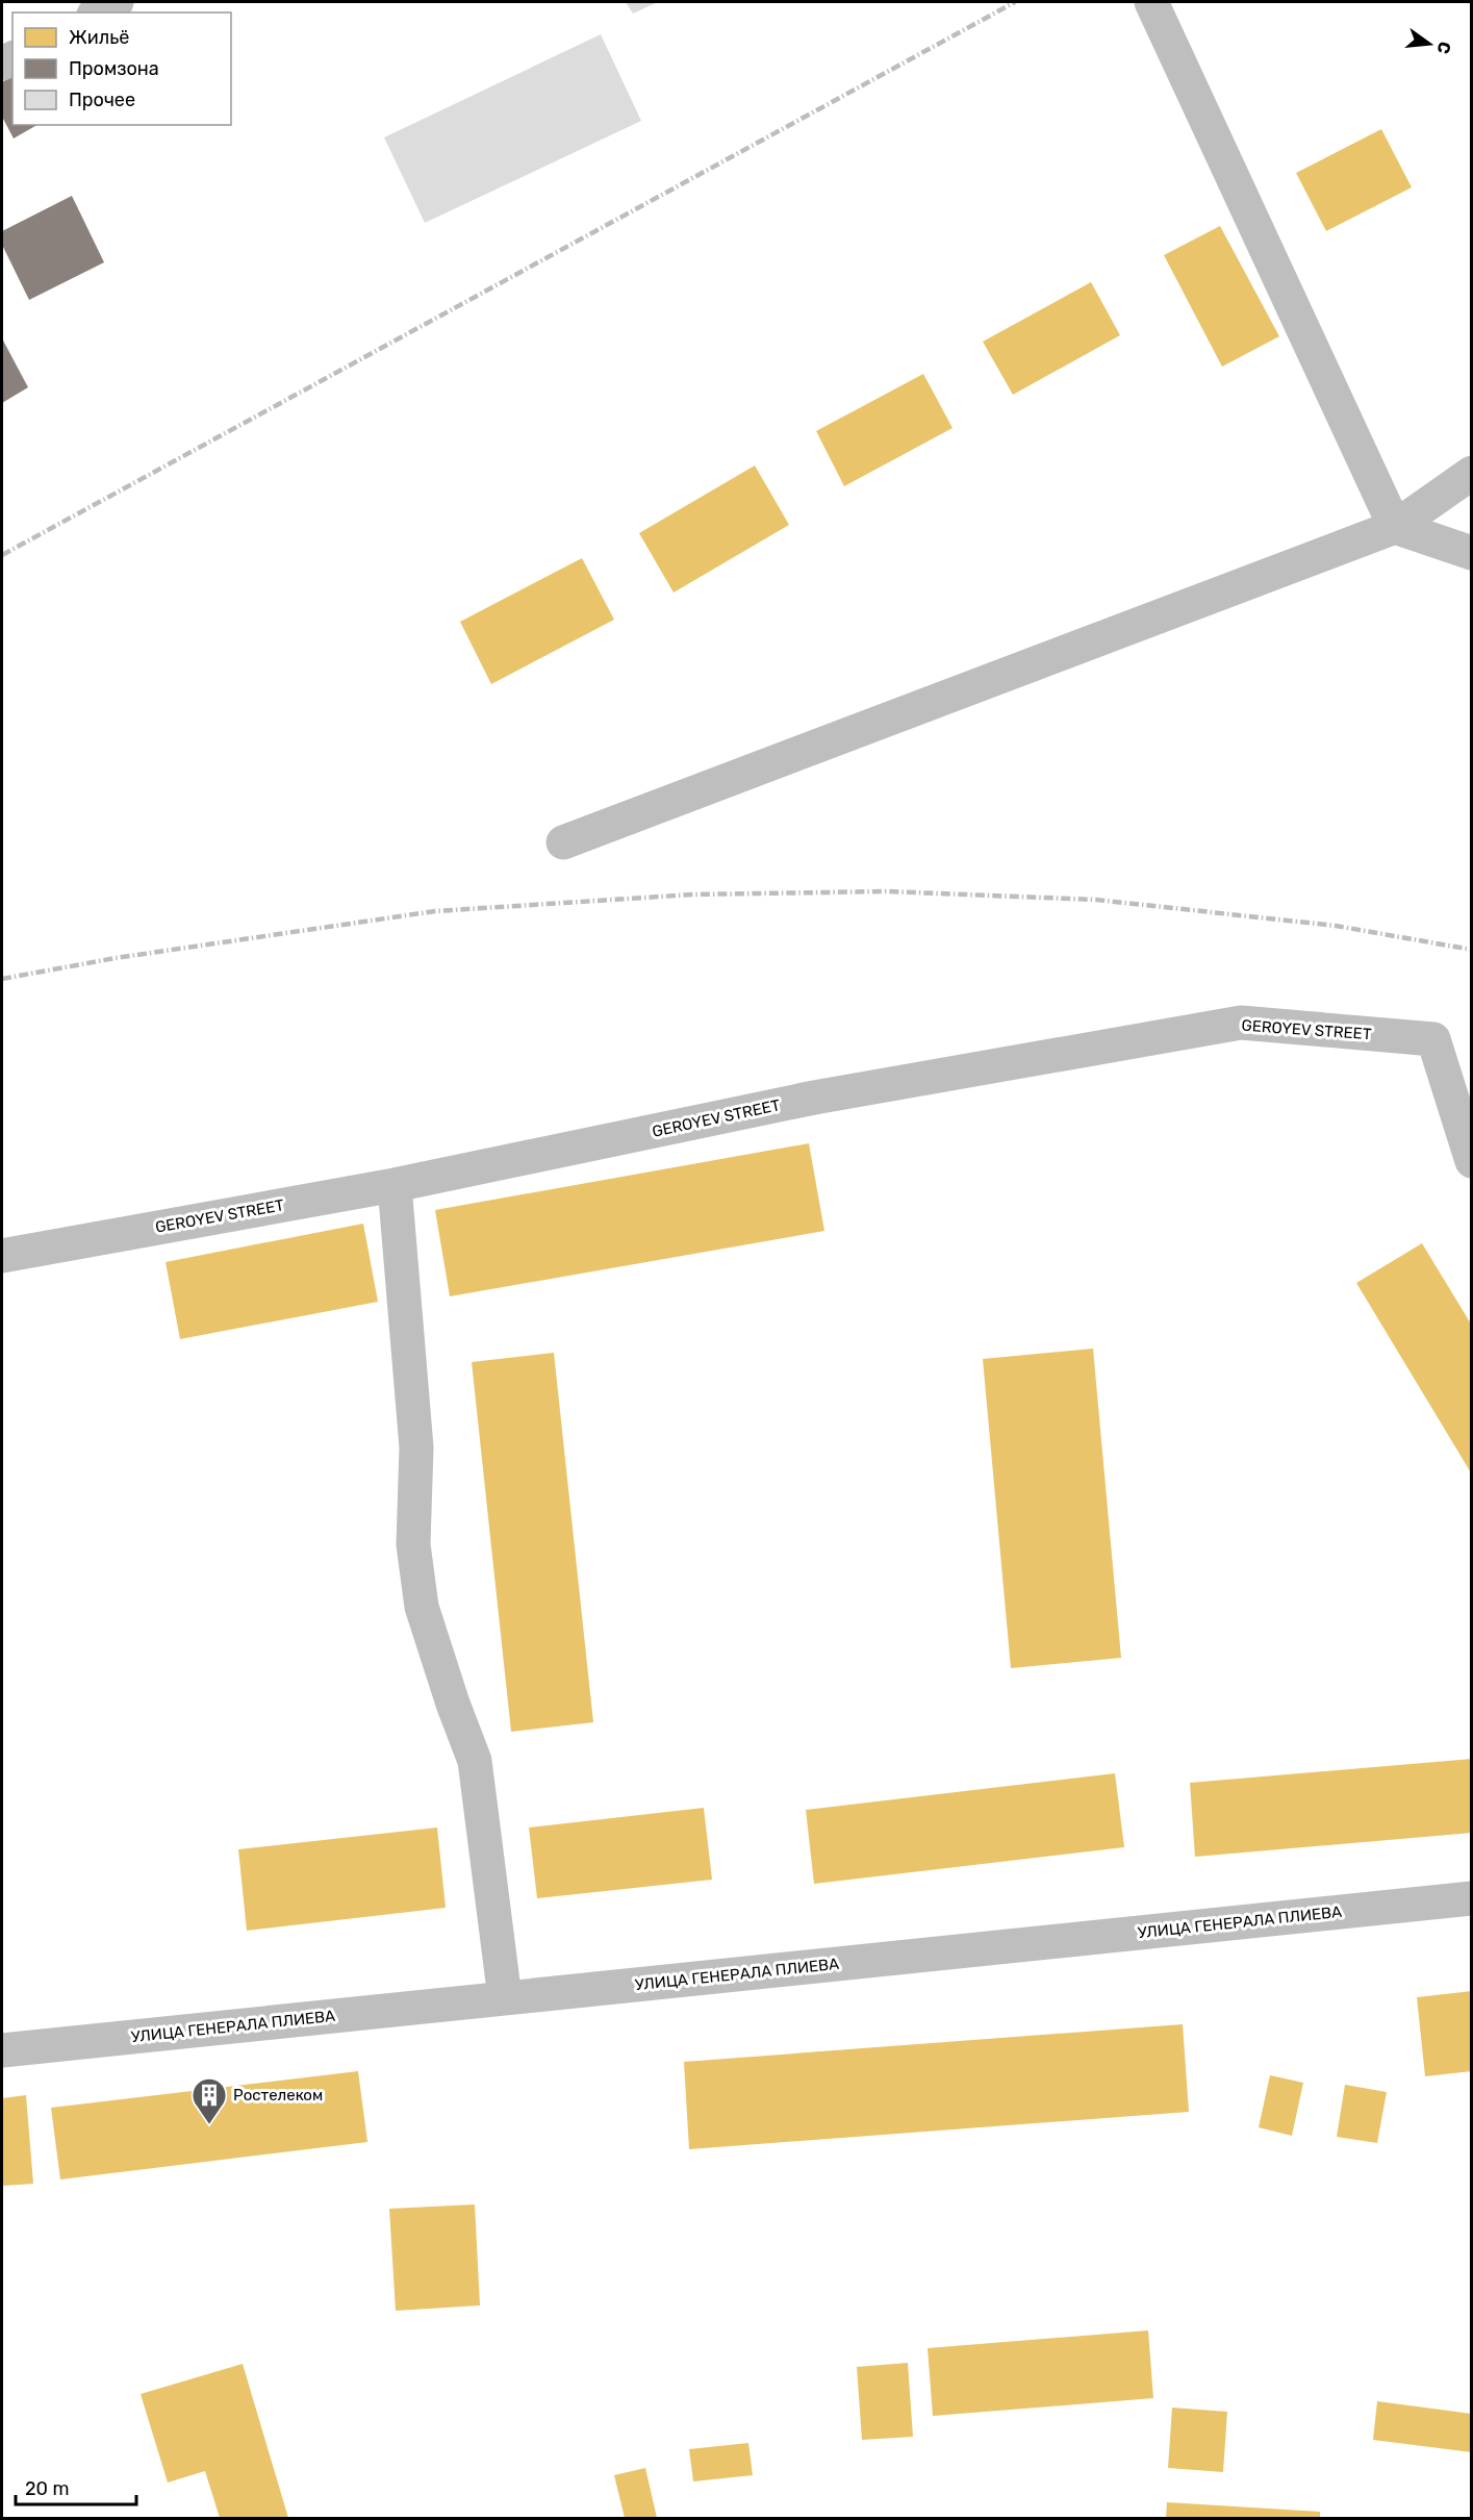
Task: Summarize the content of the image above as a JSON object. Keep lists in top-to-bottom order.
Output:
{
  "streets": {
    "street": ["GEROYEV STREET", "УЛИЦА ГЕНЕРАЛА ПЛИЕВА"]
  },
  "places": {
    "building": ["Ростелеком"]
  },
  "legend": ["Жильё", "Промзона", "Прочее"],
  "scale_bar": "20 m",
  "north": "right"
}
